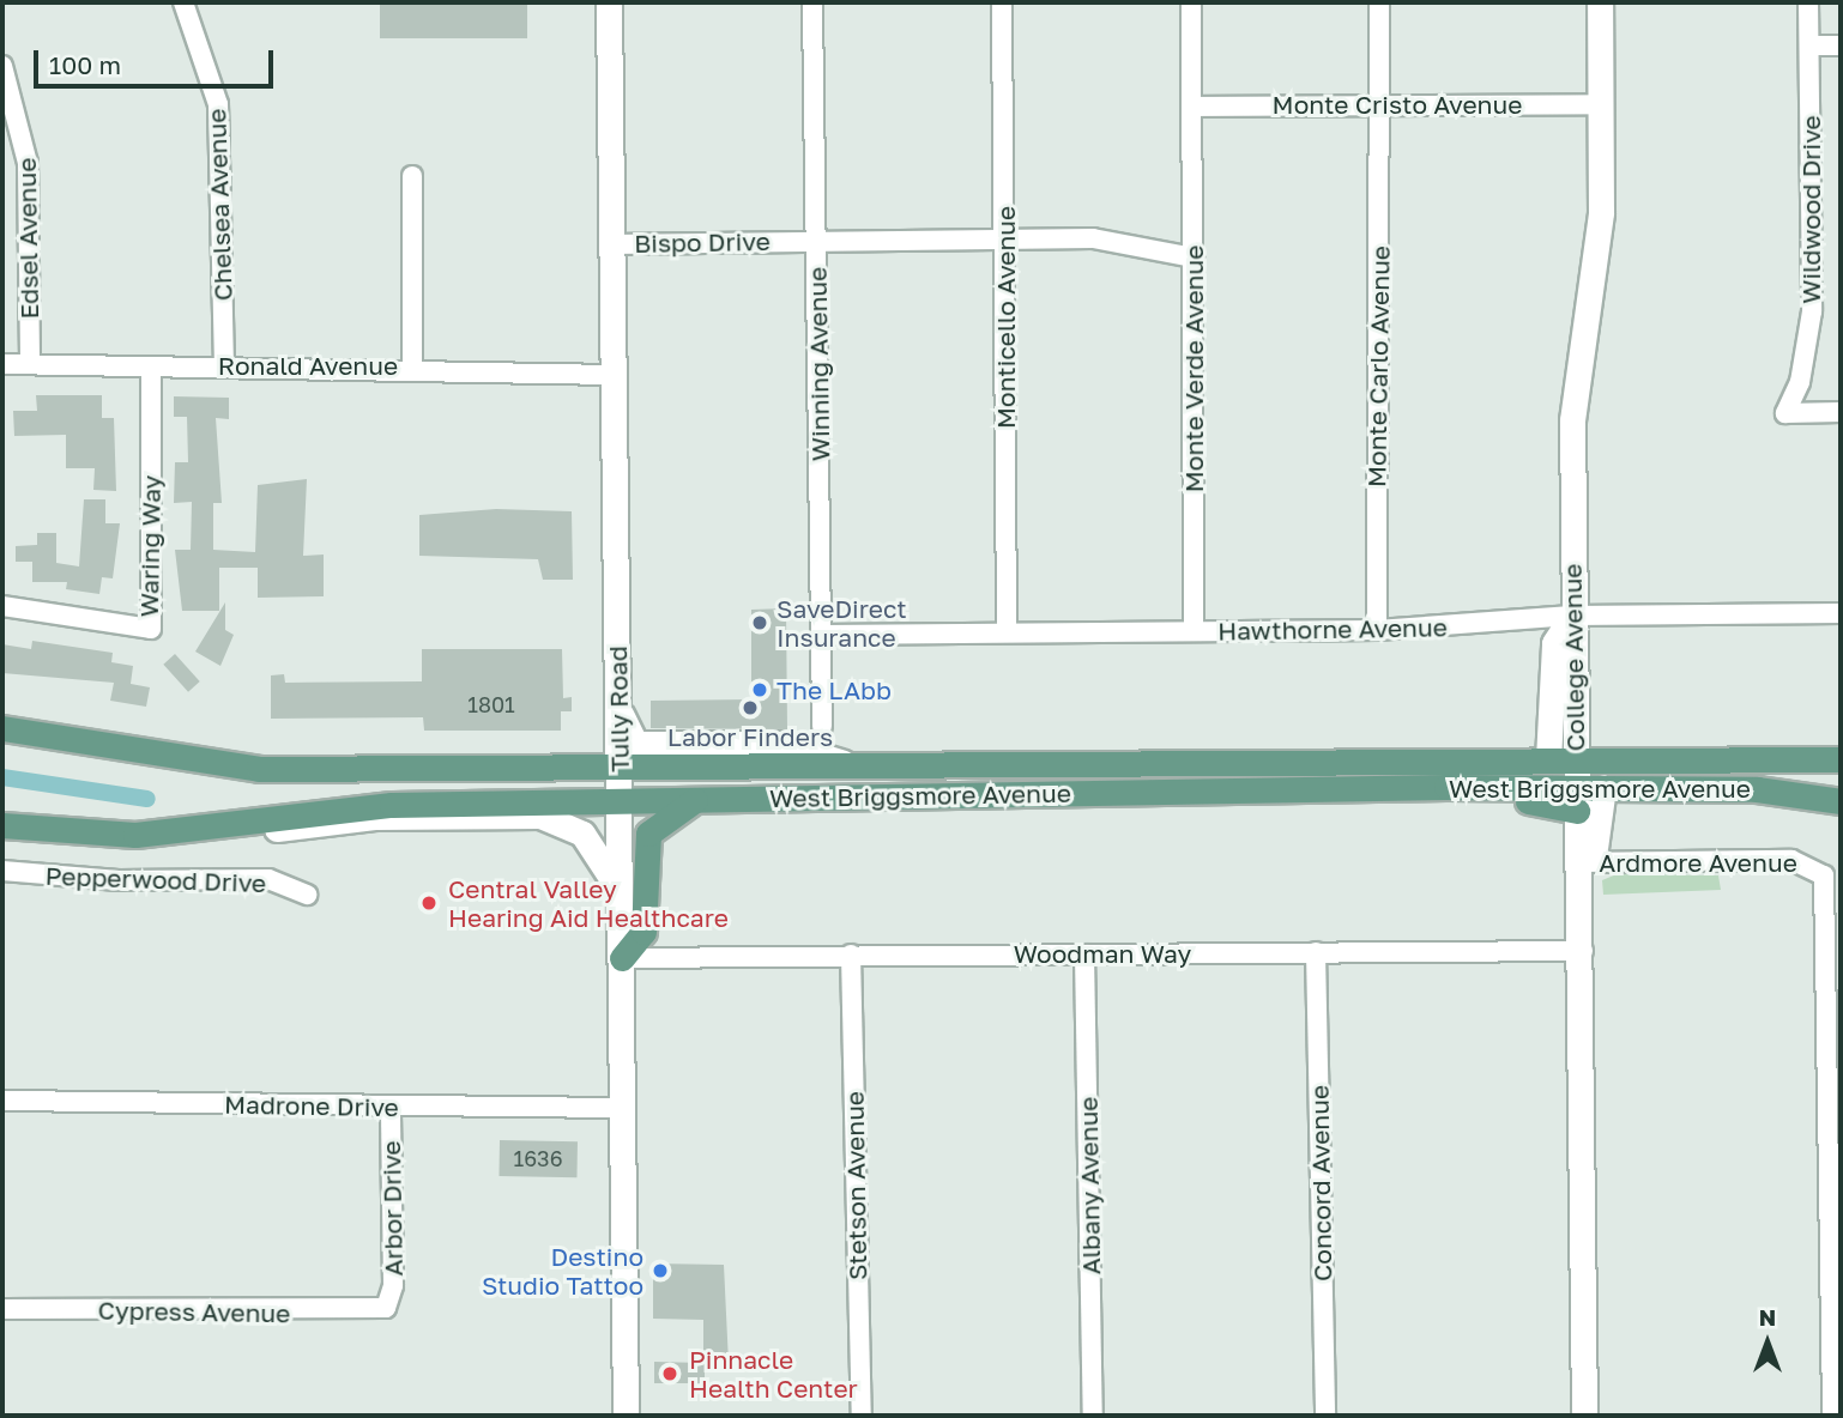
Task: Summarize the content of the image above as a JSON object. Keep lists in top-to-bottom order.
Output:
{
  "streets": {
    "main road": ["College Avenue", "Tully Road", "West Briggsmore Avenue"],
    "street": [
      "Monte Cristo Avenue",
      "Chelsea Avenue",
      "Wildwood Drive",
      "Edsel Avenue",
      "Bispo Drive",
      "Monticello Avenue",
      "Winning Avenue",
      "Ronald Avenue",
      "Monte Carlo Avenue",
      "Monte Verde Avenue",
      "Waring Way",
      "Hawthorne Avenue",
      "Ardmore Avenue",
      "Pepperwood Drive",
      "Woodman Way",
      "Madrone Drive",
      "Concord Avenue",
      "Stetson Avenue",
      "Albany Avenue",
      "Arbor Drive",
      "Cypress Avenue"
    ]
  },
  "crossings": [
    ["Monte Cristo Avenue", "Monte Carlo Avenue"],
    ["Monte Cristo Avenue", "Monte Verde Avenue"],
    ["Monte Cristo Avenue", "College Avenue"],
    ["Chelsea Avenue", "Ronald Avenue"],
    ["Edsel Avenue", "Ronald Avenue"],
    ["Bispo Drive", "Monticello Avenue"],
    ["Bispo Drive", "Winning Avenue"],
    ["Bispo Drive", "Monte Verde Avenue"],
    ["Bispo Drive", "Tully Road"],
    ["Monticello Avenue", "Hawthorne Avenue"],
    ["Winning Avenue", "Hawthorne Avenue"],
    ["Ronald Avenue", "Waring Way"],
    ["Ronald Avenue", "Tully Road"],
    ["Monte Carlo Avenue", "Hawthorne Avenue"],
    ["Monte Verde Avenue", "Hawthorne Avenue"],
    ["Hawthorne Avenue", "College Avenue"],
    ["College Avenue", "West Briggsmore Avenue"],
    ["College Avenue", "Ardmore Avenue"],
    ["Tully Road", "West Briggsmore Avenue"],
    ["Tully Road", "Woodman Way"],
    ["Tully Road", "Madrone Drive"],
    ["Woodman Way", "Concord Avenue"],
    ["Woodman Way", "Stetson Avenue"],
    ["Woodman Way", "Albany Avenue"],
    ["Madrone Drive", "Arbor Drive"],
    ["Arbor Drive", "Cypress Avenue"]
  ],
  "places": [
    "SaveDirect Insurance",
    "The LAbb",
    "Labor Finders",
    "Central Valley Hearing Aid Healthcare",
    "Destino Studio Tattoo",
    "Pinnacle Health Center"
  ],
  "house_numbers": ["1801", "1636"],
  "scale_bar": "100 m",
  "north": "top"
}
